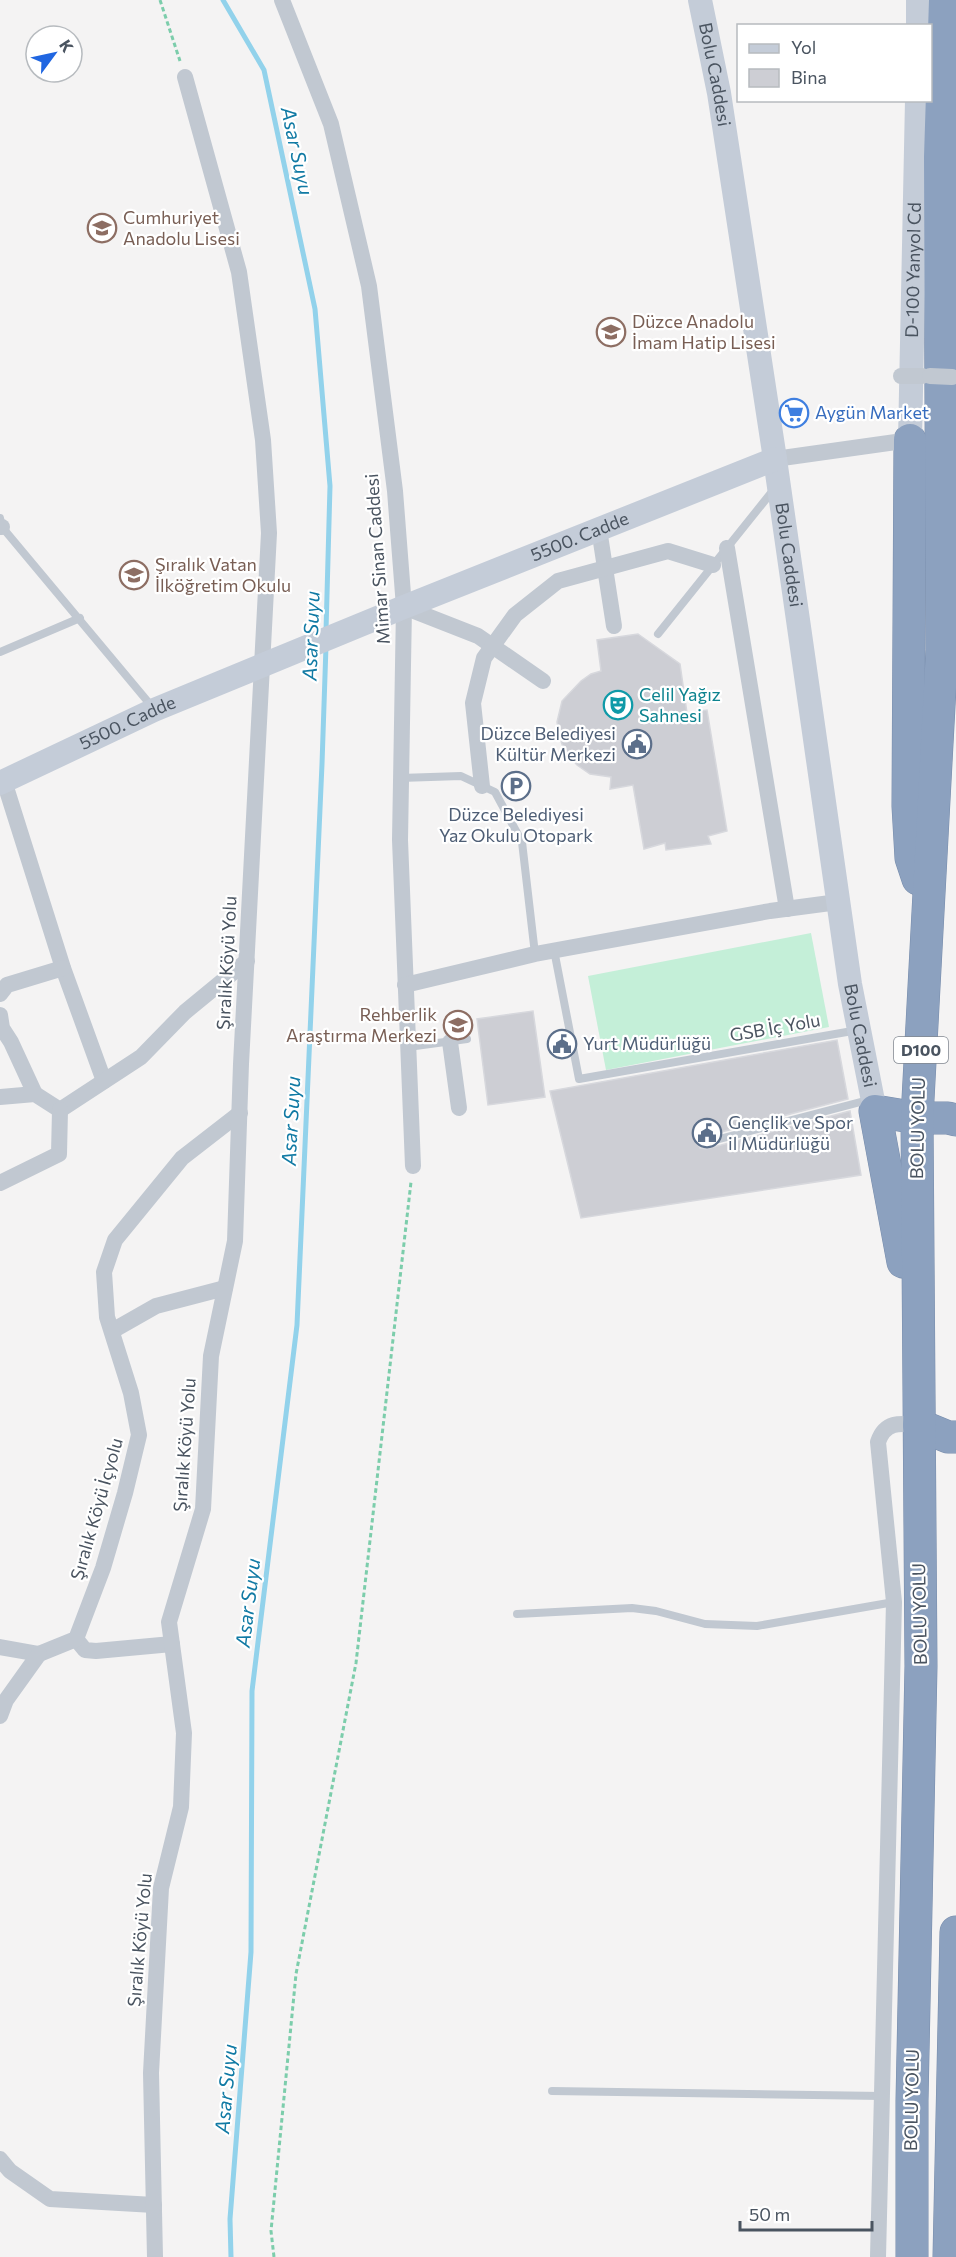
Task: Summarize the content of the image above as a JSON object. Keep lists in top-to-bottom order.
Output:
{
  "streets": {
    "highway": ["D100", "BOLU YOLU"],
    "street": [
      "Bolu Caddesi",
      "D-100 Yanyol Cd",
      "5500. Cadde",
      "Mimar Sinan Caddesi",
      "Şıralık Köyü Yolu",
      "Şıralık Köyü İçyolu"
    ],
    "lane": ["GSB İç Yolu"]
  },
  "crossings": [
    ["Bolu Caddesi", "5500. Cadde"],
    ["Bolu Caddesi", "GSB İç Yolu"],
    ["5500. Cadde", "Mimar Sinan Caddesi"],
    ["5500. Cadde", "Şıralık Köyü Yolu"],
    ["Şıralık Köyü Yolu", "Şıralık Köyü İçyolu"]
  ],
  "water": ["Asar Suyu"],
  "places": {
    "school or university": [
      "Cumhuriyet Anadolu Lisesi",
      "Düzce Anadolu İmam Hatip Lisesi",
      "Şıralık Vatan İlköğretim Okulu",
      "Rehberlik Araştırma Merkezi"
    ],
    "supermarket": ["Aygün Market"],
    "theatre": ["Celil Yağız Sahnesi"],
    "public building": ["Düzce Belediyesi Kültür Merkezi", "Yurt Müdürlüğü", "Gençlik ve Spor il Müdürlüğü"],
    "parking": ["Düzce Belediyesi Yaz Okulu Otopark"]
  },
  "legend": ["Yol", "Bina"],
  "scale_bar": "50 m",
  "north": "top right"
}
